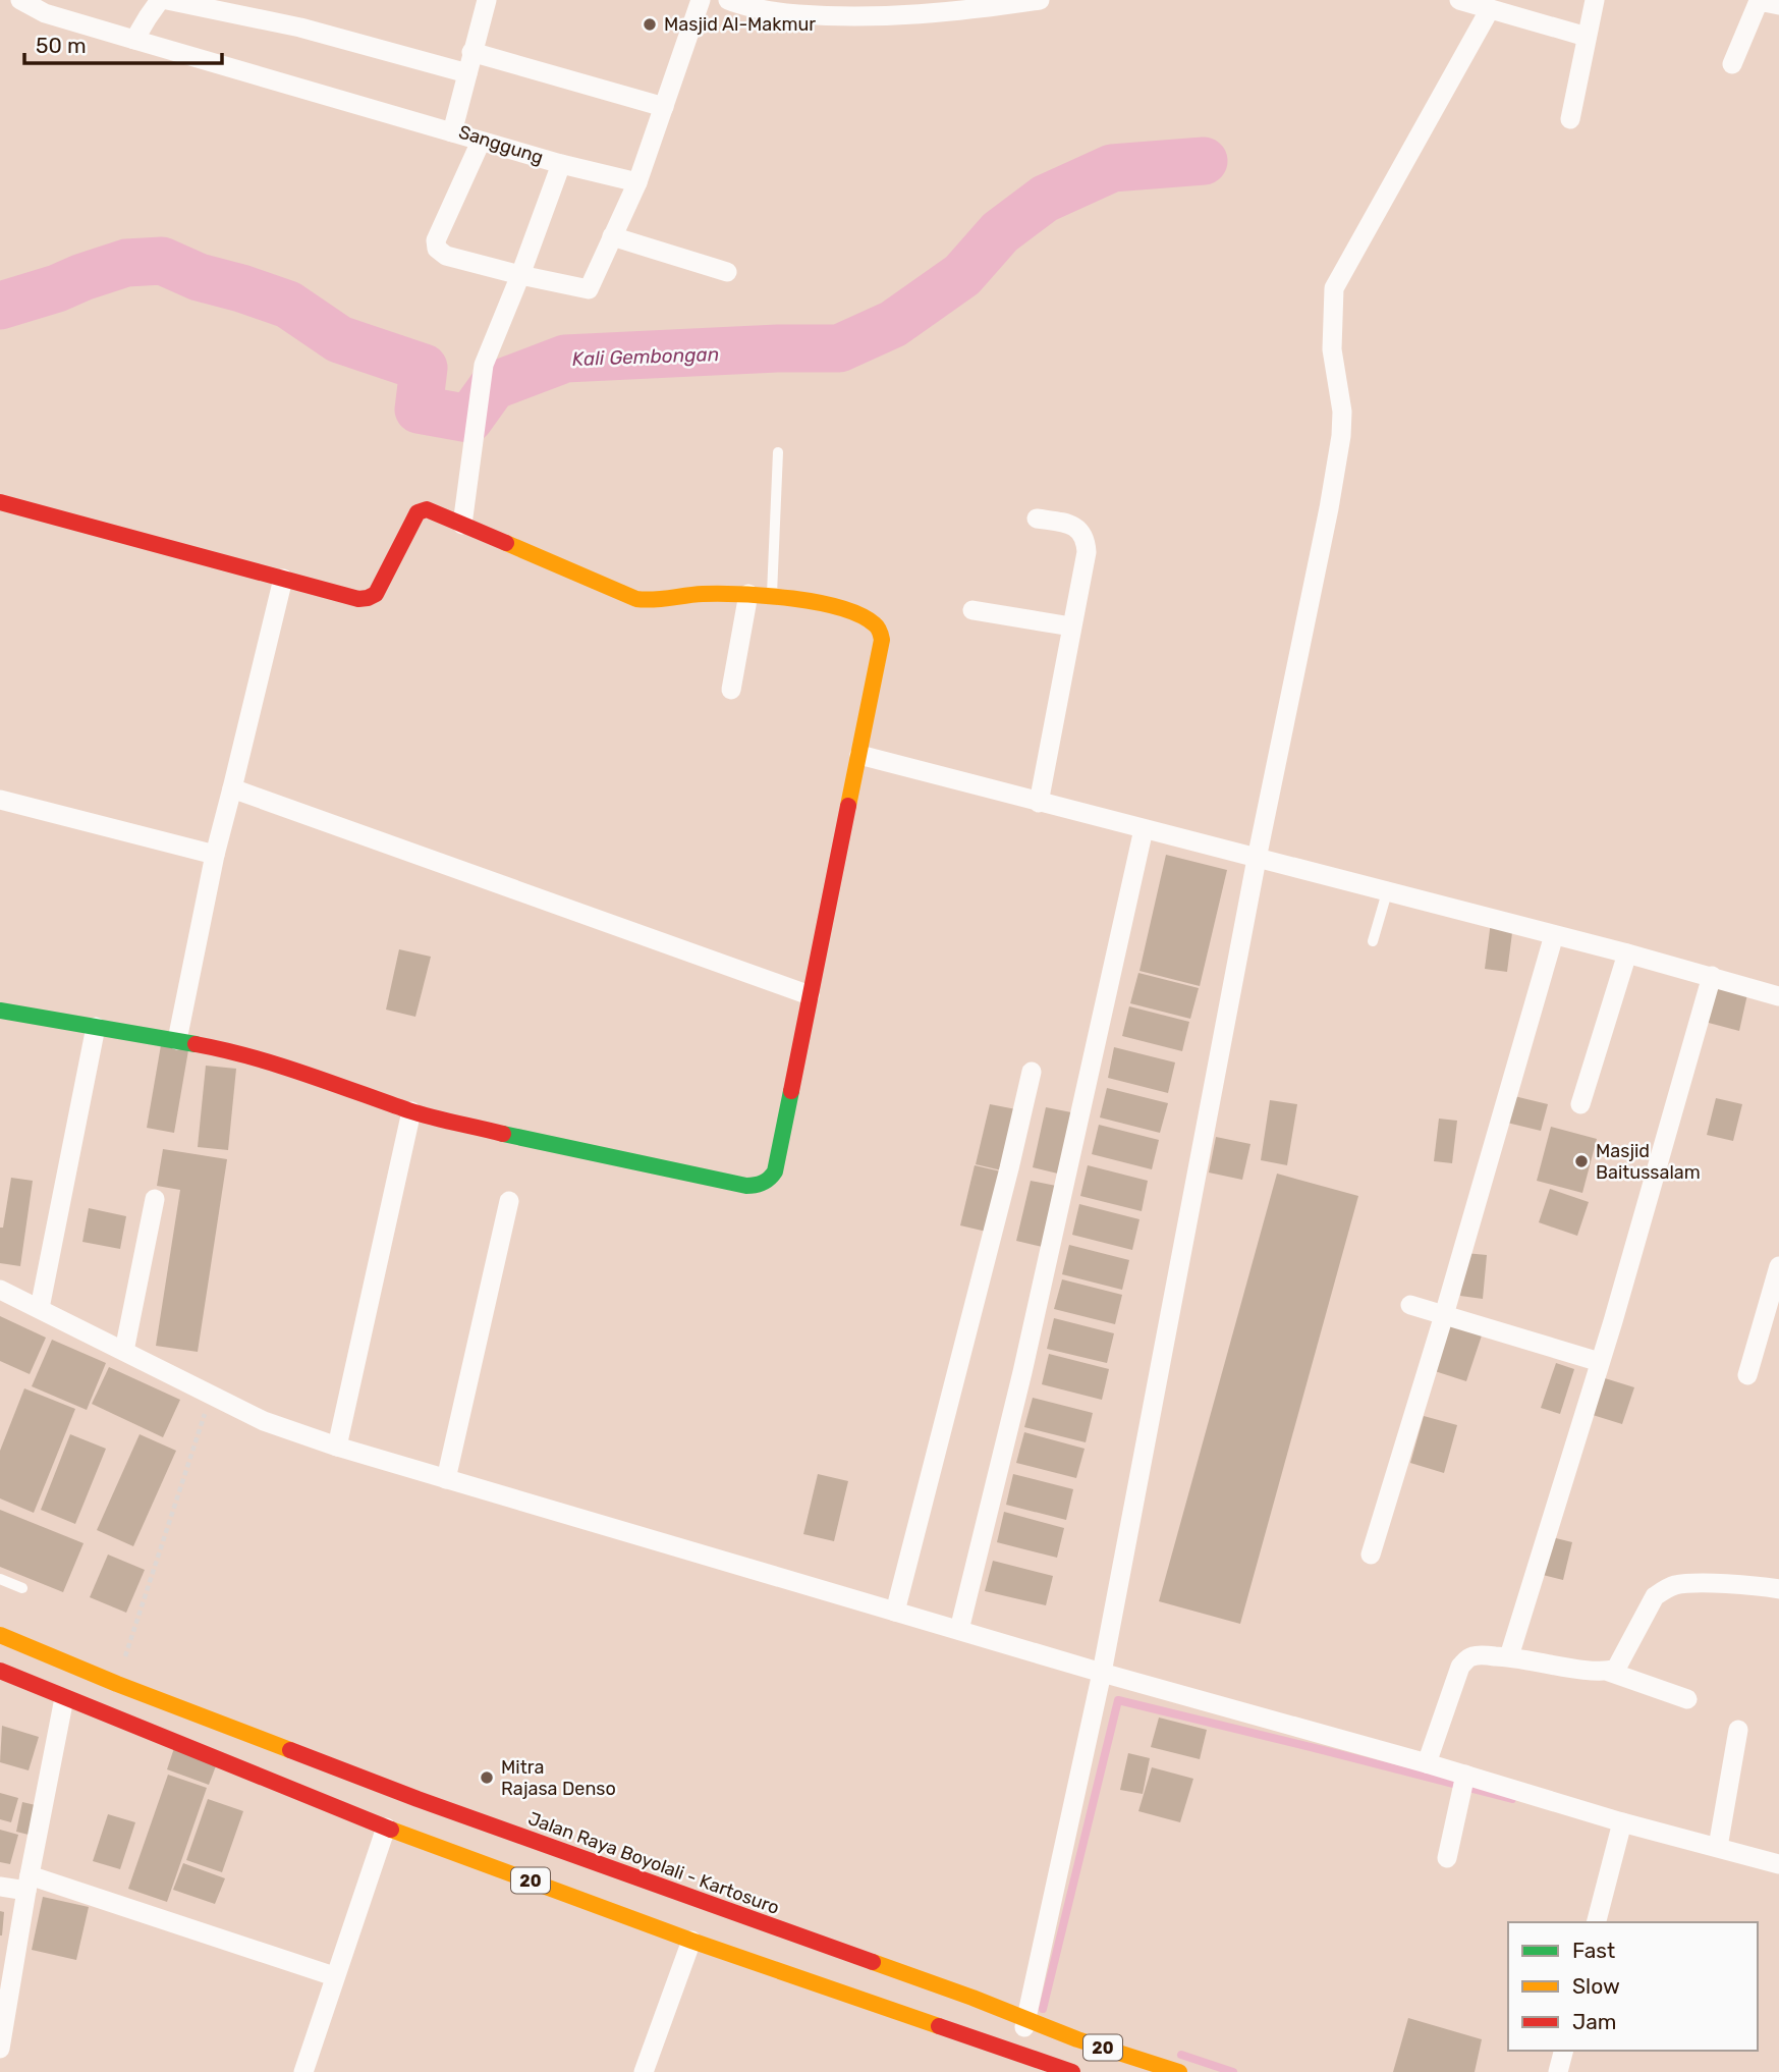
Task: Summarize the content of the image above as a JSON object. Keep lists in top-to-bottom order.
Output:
{
  "streets": {
    "main road": ["Jalan Raya Boyolali - Kartosuro", "20"],
    "street": ["Sanggung"]
  },
  "water": ["Kali Gembongan"],
  "places": ["Masjid Al-Makmur", "Masjid Baitussalam", "Mitra Rajasa Denso"],
  "legend": ["Fast", "Slow", "Jam"],
  "scale_bar": "50 m"
}
